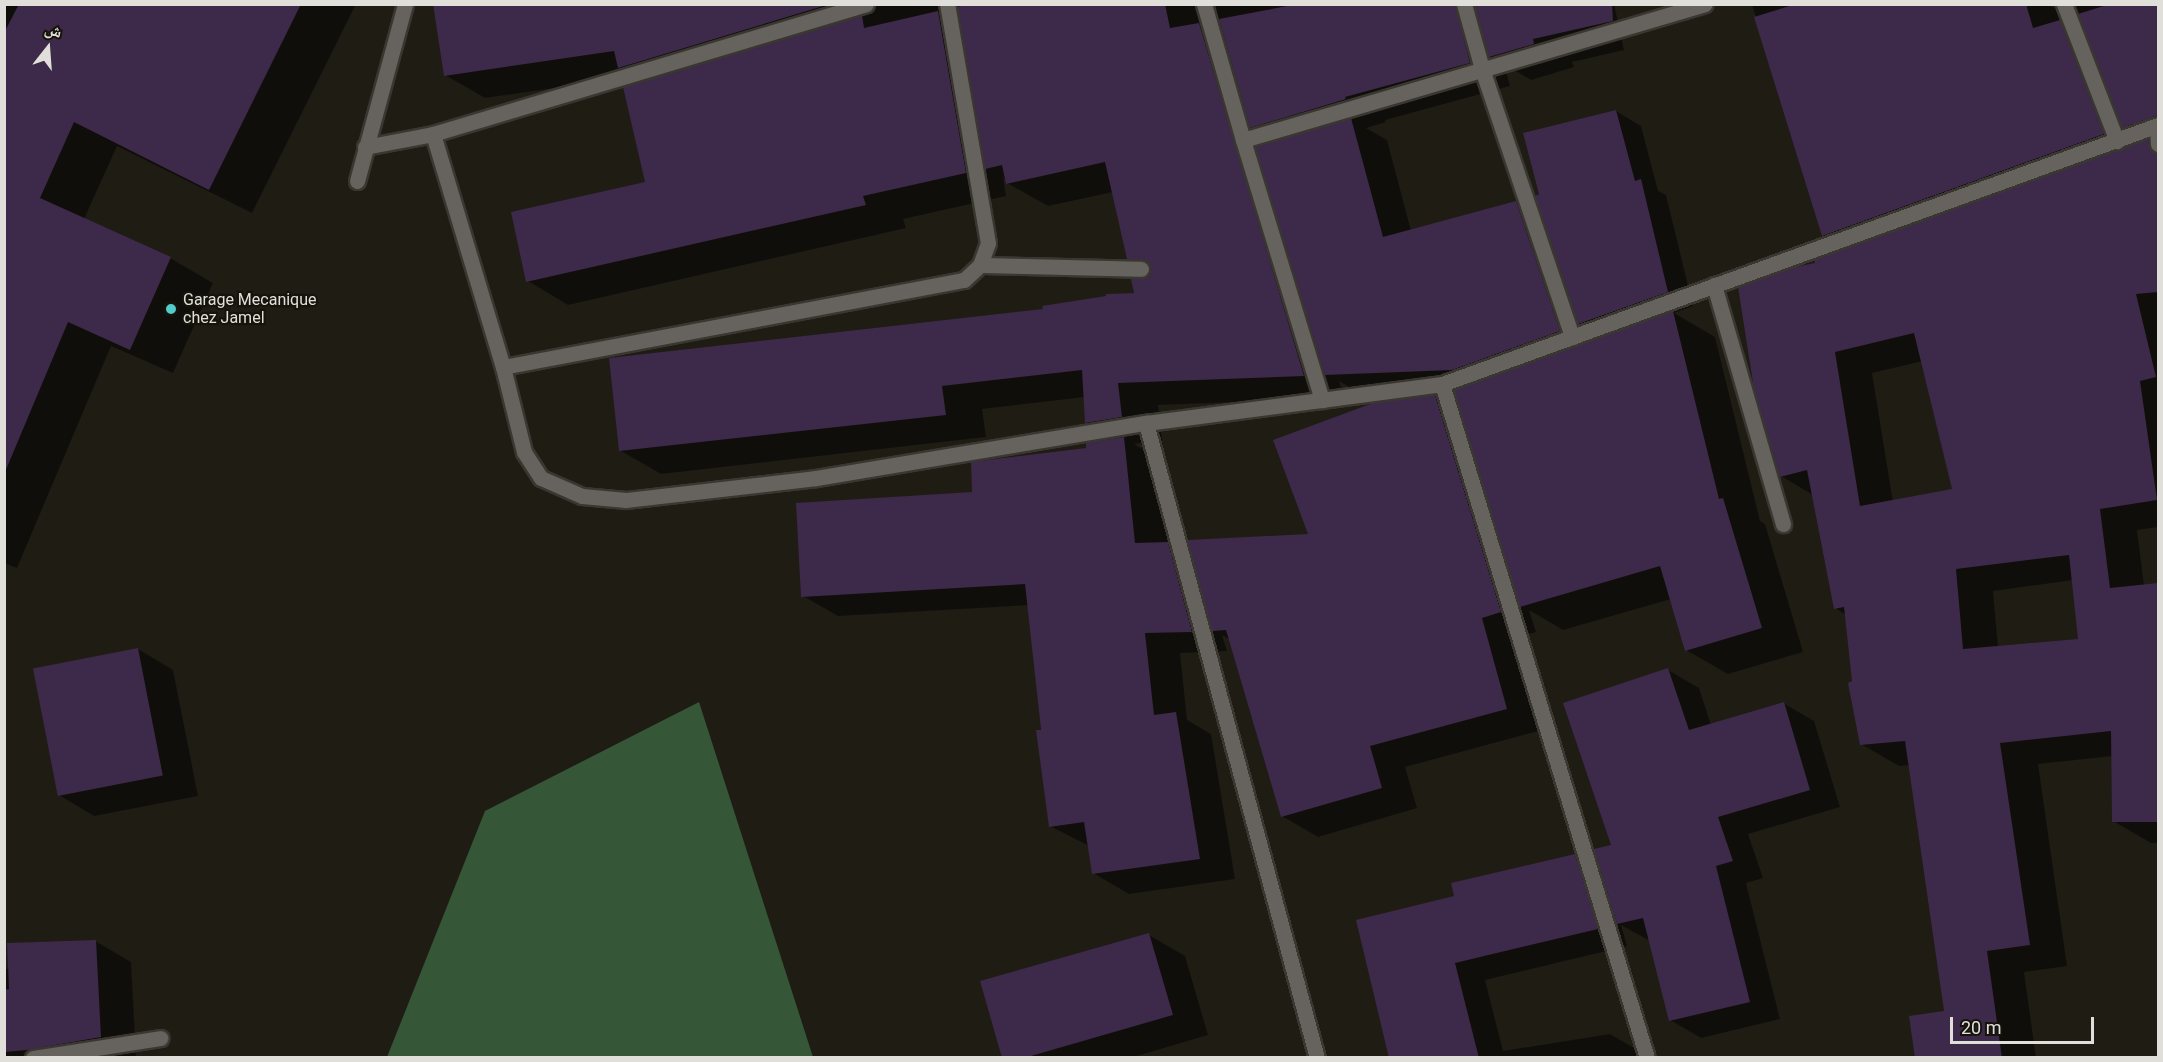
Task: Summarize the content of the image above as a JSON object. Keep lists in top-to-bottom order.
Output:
{
  "places": ["Garage Mecanique chez Jamel"],
  "scale_bar": "20 m",
  "north": "top"
}
